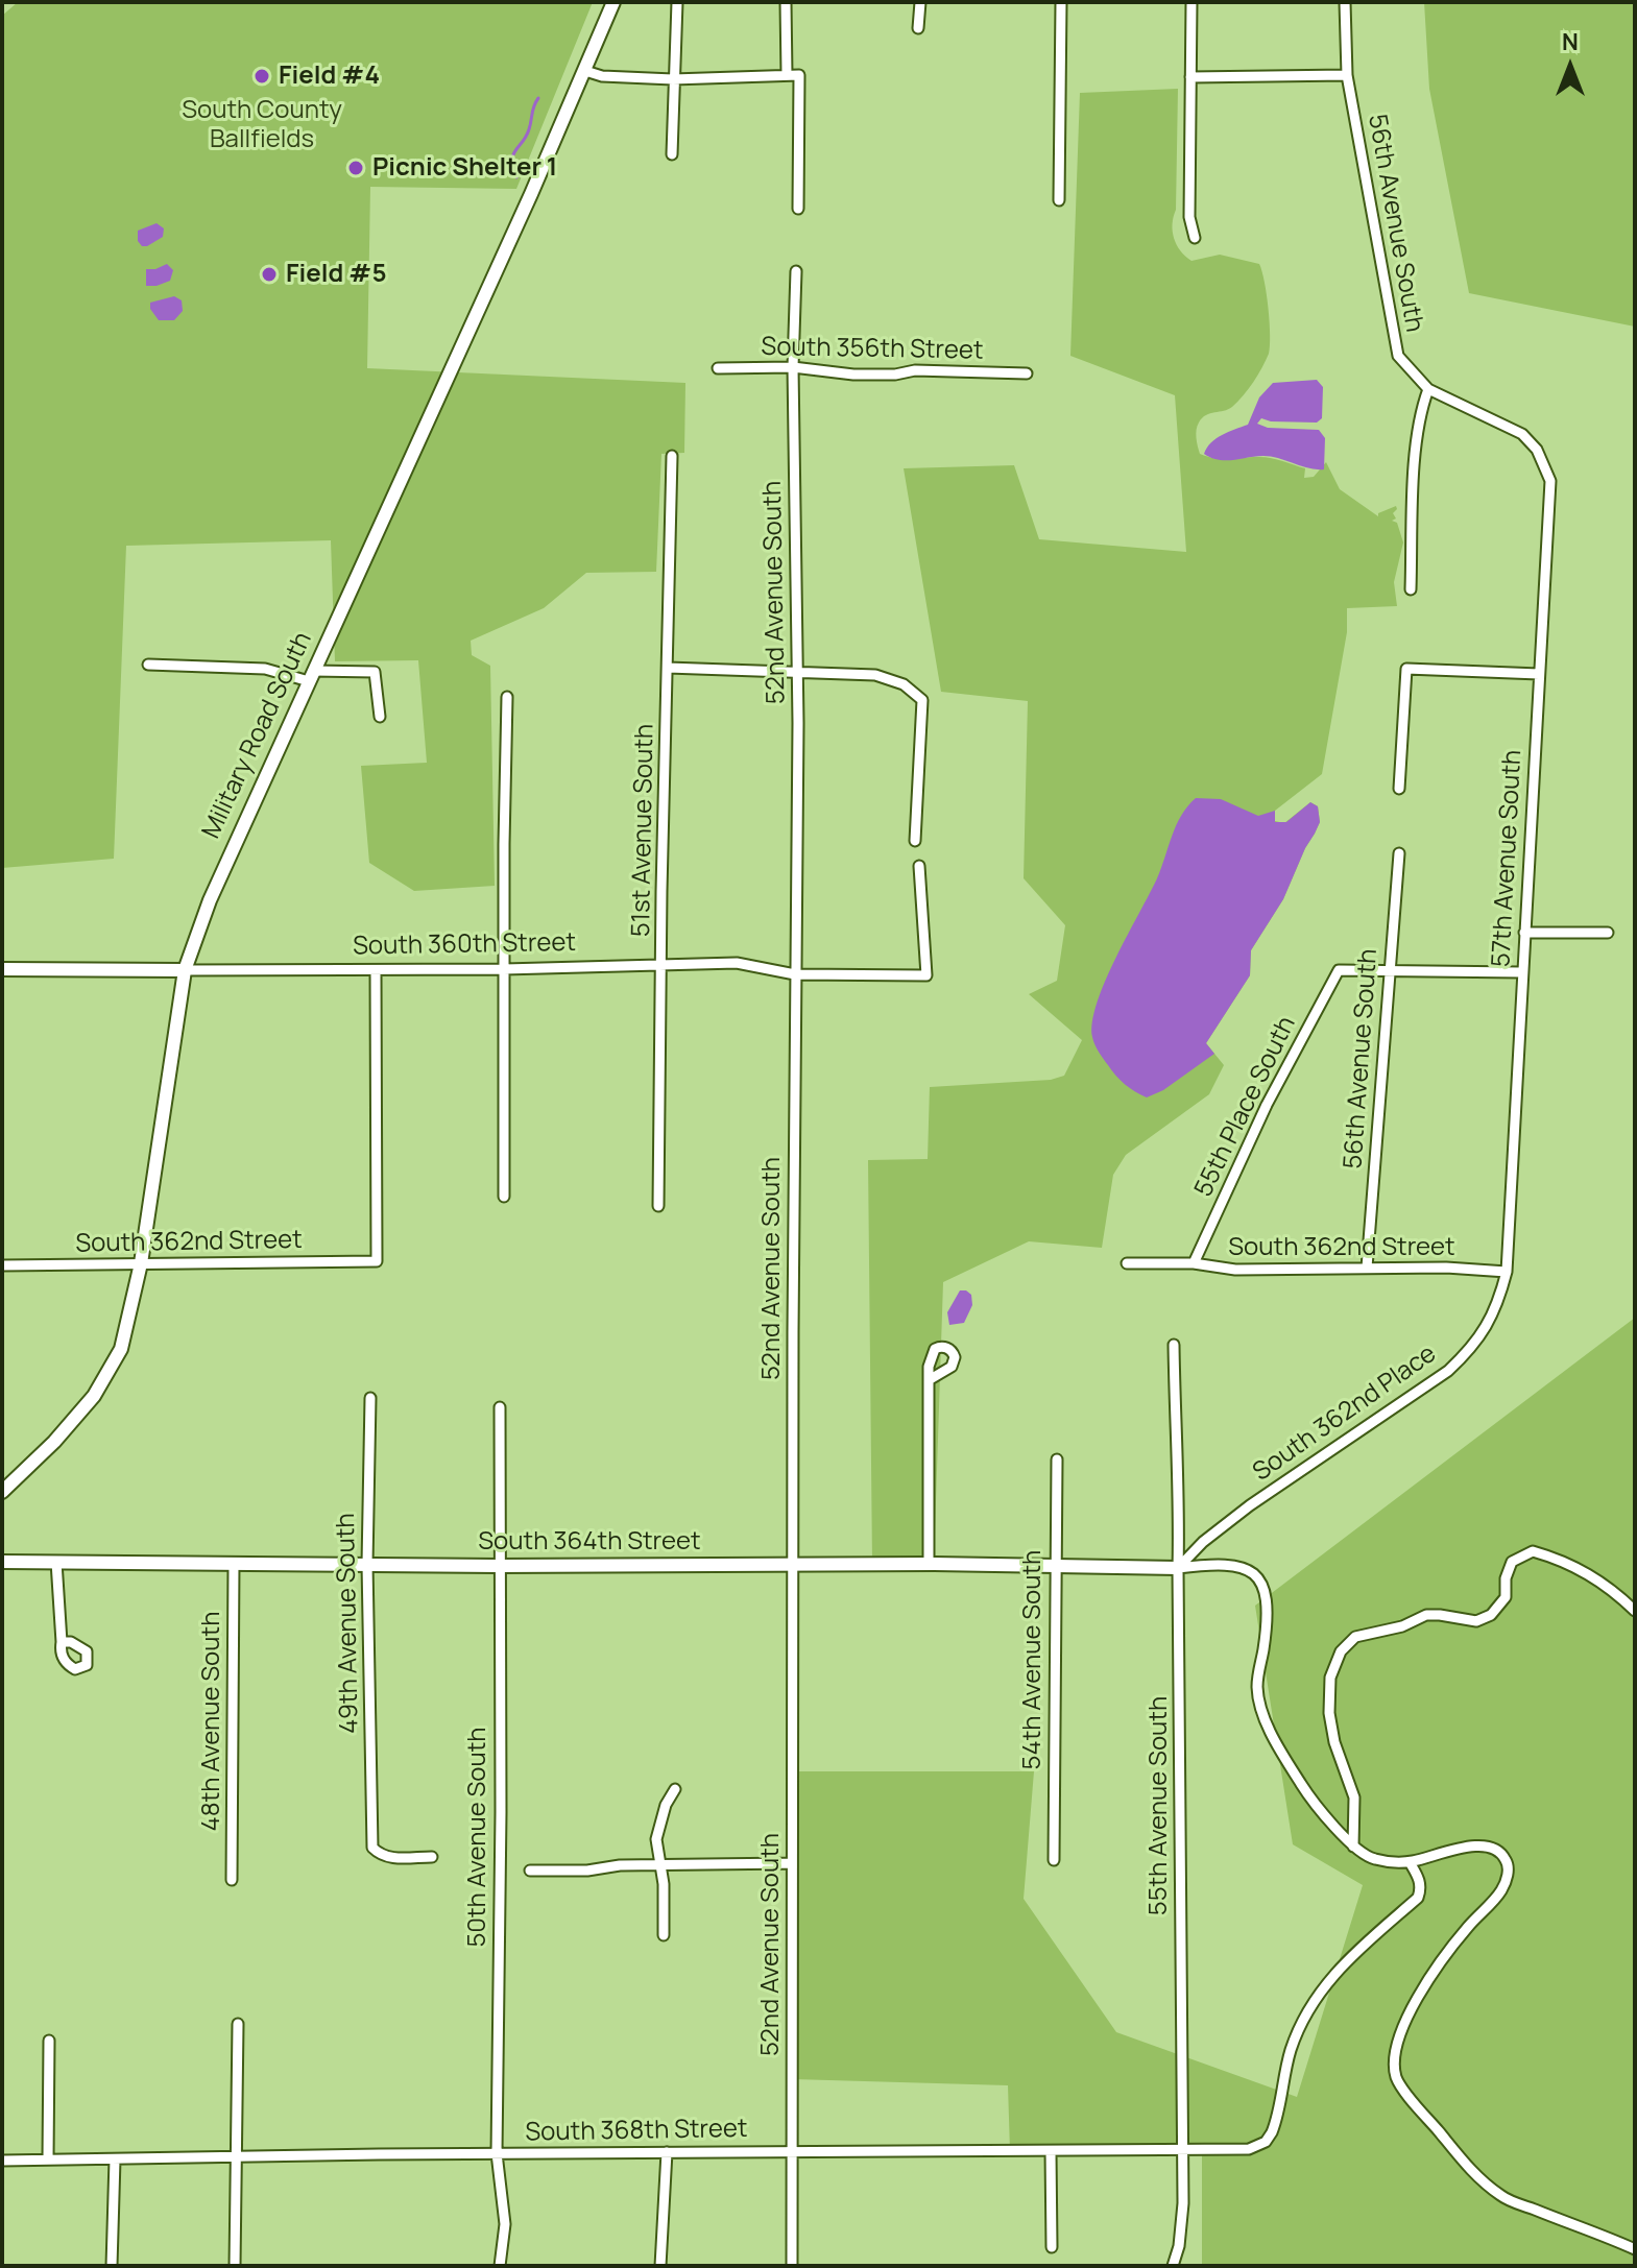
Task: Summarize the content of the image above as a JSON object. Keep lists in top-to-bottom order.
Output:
{
  "streets": {
    "main road": ["Military Road South", "South 360th Street", "South 364th Street"],
    "street": [
      "56th Avenue South",
      "South 356th Street",
      "52nd Avenue South",
      "51st Avenue South",
      "57th Avenue South",
      "55th Place South",
      "South 362nd Street",
      "South 362nd Place",
      "49th Avenue South",
      "54th Avenue South",
      "48th Avenue South",
      "55th Avenue South",
      "50th Avenue South",
      "South 368th Street"
    ]
  },
  "crossings": [
    ["56th Avenue South", "57th Avenue South"],
    ["56th Avenue South", "55th Place South"],
    ["56th Avenue South", "South 362nd Street"],
    ["South 356th Street", "52nd Avenue South"],
    ["52nd Avenue South", "South 360th Street"],
    ["52nd Avenue South", "South 364th Street"],
    ["52nd Avenue South", "South 368th Street"],
    ["Military Road South", "South 360th Street"],
    ["Military Road South", "South 362nd Street"],
    ["51st Avenue South", "South 360th Street"],
    ["57th Avenue South", "South 362nd Street"],
    ["57th Avenue South", "South 362nd Place"],
    ["South 360th Street", "South 362nd Street"],
    ["55th Place South", "South 362nd Street"],
    ["South 362nd Street", "South 362nd Place"],
    ["South 362nd Place", "South 364th Street"],
    ["South 362nd Place", "55th Avenue South"],
    ["South 364th Street", "49th Avenue South"],
    ["South 364th Street", "54th Avenue South"],
    ["South 364th Street", "48th Avenue South"],
    ["South 364th Street", "55th Avenue South"],
    ["South 364th Street", "50th Avenue South"],
    ["55th Avenue South", "South 368th Street"],
    ["50th Avenue South", "South 368th Street"]
  ],
  "parks": ["South County Ballfields"],
  "places": ["Field #4", "Picnic Shelter 1", "Field #5"],
  "north": "top"
}
